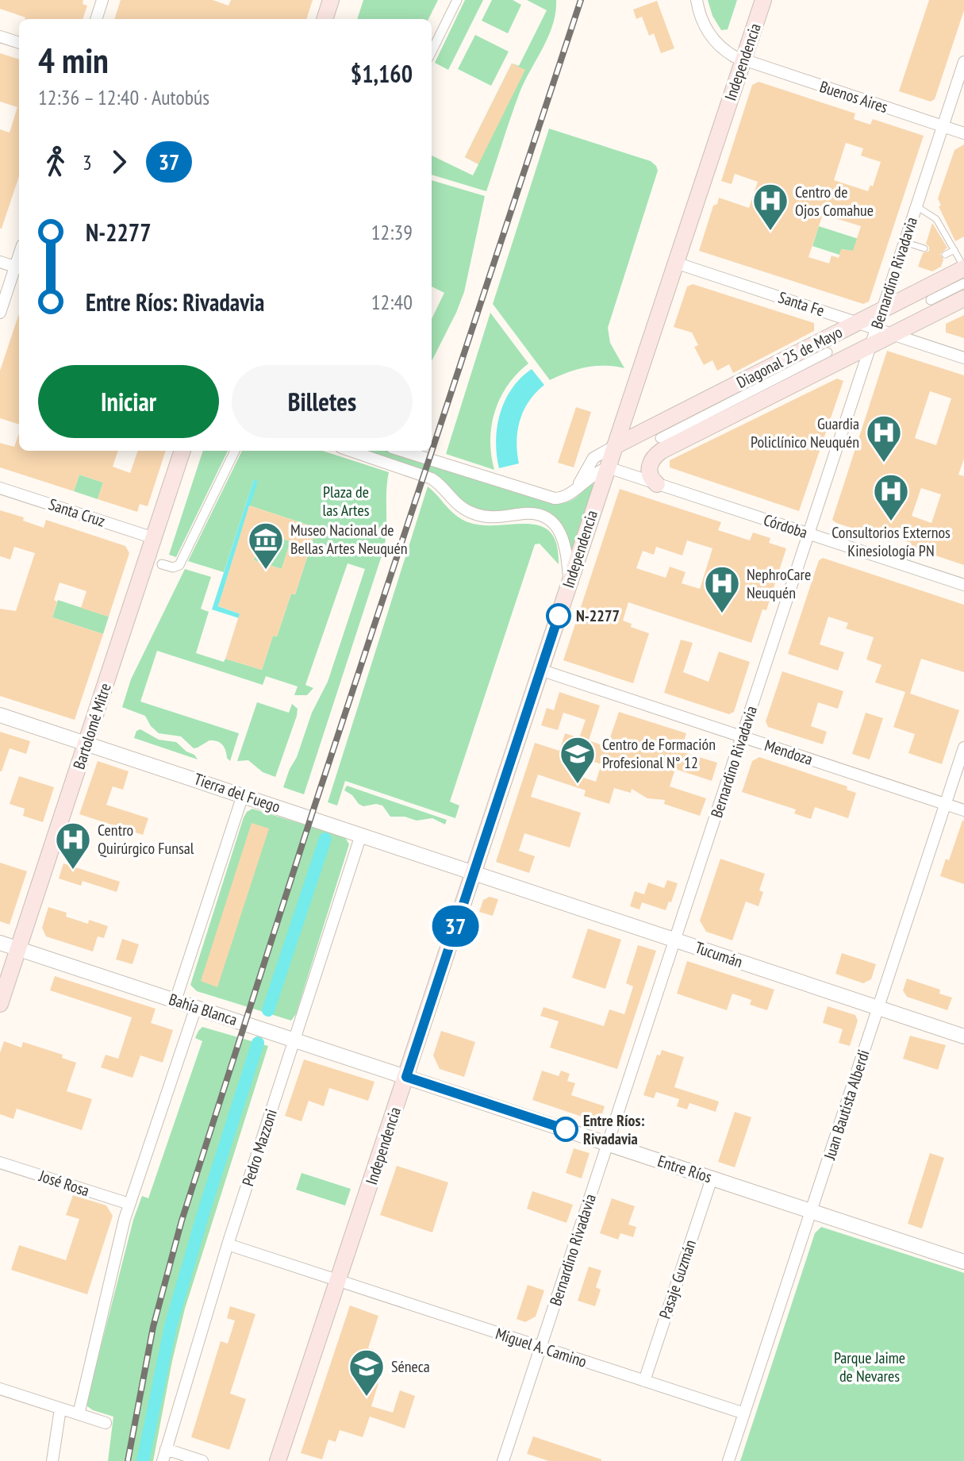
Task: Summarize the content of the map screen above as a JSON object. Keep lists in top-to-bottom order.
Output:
{
  "streets": {
    "main road": ["Independencia", "Diagonal 25 de Mayo", "Bartolomé Mitre"],
    "street": [
      "Buenos Aires",
      "Bernardino Rivadavia",
      "Santa Fe",
      "Santa Cruz",
      "Córdoba",
      "Mendoza",
      "Tierra del Fuego",
      "Tucumán",
      "Bahía Blanca",
      "Juan Bautista Alberdi",
      "Pedro Mazzoni",
      "Entre Ríos",
      "José Rosa",
      "Pasaje Guzmán",
      "Miguel A. Camino"
    ]
  },
  "crossings": [
    ["Independencia", "Buenos Aires"],
    ["Independencia", "Santa Fe"],
    ["Independencia", "Diagonal 25 de Mayo"],
    ["Independencia", "Córdoba"],
    ["Independencia", "Mendoza"],
    ["Independencia", "Tierra del Fuego"],
    ["Independencia", "Tucumán"],
    ["Independencia", "Bahía Blanca"],
    ["Independencia", "Entre Ríos"],
    ["Independencia", "Miguel A. Camino"],
    ["Buenos Aires", "Bernardino Rivadavia"],
    ["Bernardino Rivadavia", "Santa Fe"],
    ["Bernardino Rivadavia", "Diagonal 25 de Mayo"],
    ["Bernardino Rivadavia", "Córdoba"],
    ["Bernardino Rivadavia", "Mendoza"],
    ["Bernardino Rivadavia", "Tucumán"],
    ["Bernardino Rivadavia", "Entre Ríos"],
    ["Bernardino Rivadavia", "Miguel A. Camino"],
    ["Santa Fe", "Diagonal 25 de Mayo"],
    ["Santa Cruz", "Bartolomé Mitre"],
    ["Bartolomé Mitre", "Tierra del Fuego"],
    ["Bartolomé Mitre", "Bahía Blanca"],
    ["Mendoza", "Juan Bautista Alberdi"],
    ["Tierra del Fuego", "Tucumán"],
    ["Tierra del Fuego", "Pedro Mazzoni"],
    ["Tucumán", "Juan Bautista Alberdi"],
    ["Bahía Blanca", "Pedro Mazzoni"],
    ["Bahía Blanca", "Entre Ríos"],
    ["Juan Bautista Alberdi", "Entre Ríos"],
    ["Juan Bautista Alberdi", "Miguel A. Camino"],
    ["Entre Ríos", "Pasaje Guzmán"],
    ["Pasaje Guzmán", "Miguel A. Camino"]
  ],
  "parks": ["Plaza de las Artes", "Parque Jaime de Nevares"],
  "places": {
    "hospital": [
      "Centro de Ojos Comahue",
      "Guardia Policlínico Neuquén",
      "Consultorios Externos Kinesiología PN",
      "NephroCare Neuquén",
      "Centro Quirúrgico Funsal"
    ],
    "museum": ["Museo Nacional de Bellas Artes Neuquén"],
    "other": ["N-2277", "Entre Ríos: Rivadavia"],
    "school or university": ["Centro de Formación Profesional N° 12", "Séneca"]
  },
  "lines": ["bus line 37"],
  "page": {
    "on_map": "37",
    "heading": ["4 min", "12:36 – 12:40 · Autobús", "$1,160"],
    "legs": ["3", "37"],
    "list": [
      {
        "name": "N-2277",
        "value": "12:39"
      },
      {
        "name": "Entre Ríos: Rivadavia",
        "value": "12:40"
      }
    ],
    "buttons": ["Iniciar", "Billetes"]
  }
}
